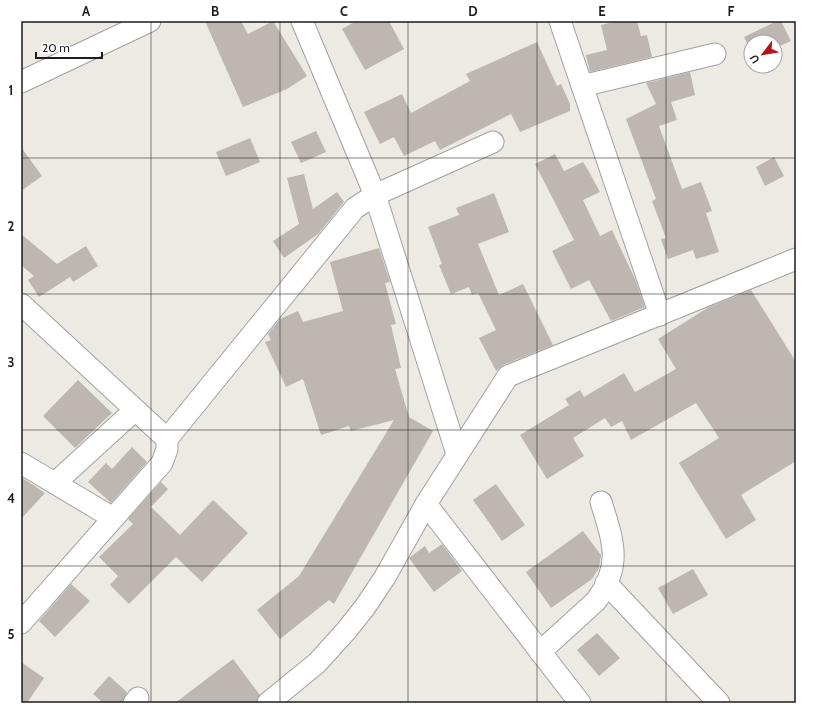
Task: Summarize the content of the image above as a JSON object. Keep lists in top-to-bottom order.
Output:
{
  "scale_bar": "20 m",
  "north": "bottom left",
  "grid": {
    "columns": [
      "A",
      "B",
      "C",
      "D",
      "E",
      "F"
    ],
    "rows": [
      "1",
      "2",
      "3",
      "4",
      "5"
    ]
  }
}
